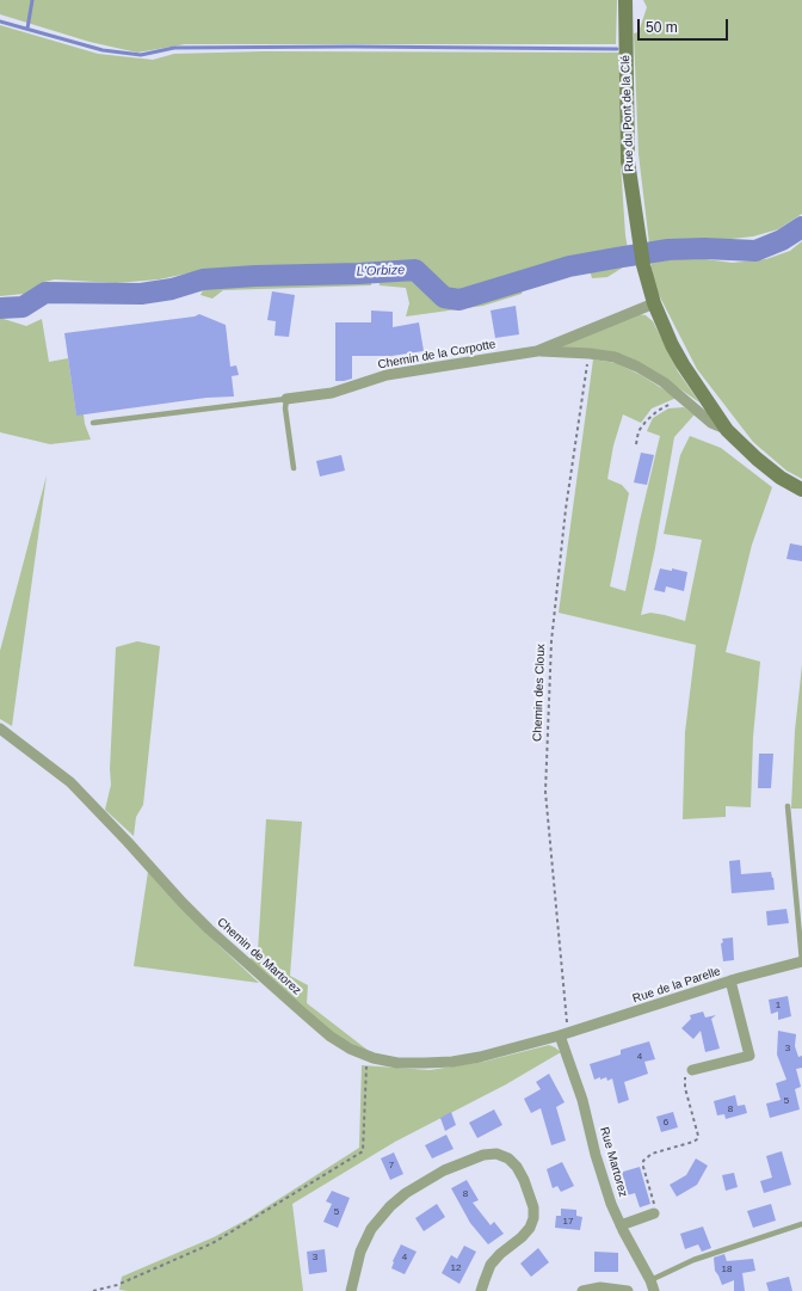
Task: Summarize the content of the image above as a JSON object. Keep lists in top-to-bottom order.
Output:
{
  "streets": {
    "street": [
      "Rue du Pont de la Clé",
      "Chemin de la Corpotte",
      "Chemin de Martorez",
      "Rue de la Parelle",
      "Rue Martorez"
    ],
    "path": ["Chemin des Cloux"]
  },
  "crossings": [
    ["Rue du Pont de la Clé", "Chemin de la Corpotte"],
    ["Chemin de la Corpotte", "Chemin des Cloux"],
    ["Chemin des Cloux", "Chemin de Martorez"],
    ["Chemin des Cloux", "Rue de la Parelle"],
    ["Chemin des Cloux", "Rue Martorez"],
    ["Chemin de Martorez", "Rue de la Parelle"],
    ["Chemin de Martorez", "Rue Martorez"],
    ["Rue de la Parelle", "Rue Martorez"]
  ],
  "water": ["L'Orbize"],
  "house_numbers": [
    "1",
    "3",
    "4",
    "5",
    "8",
    "6",
    "7",
    "8",
    "5",
    "17",
    "3",
    "4",
    "12",
    "18"
  ],
  "scale_bar": "50 m"
}
